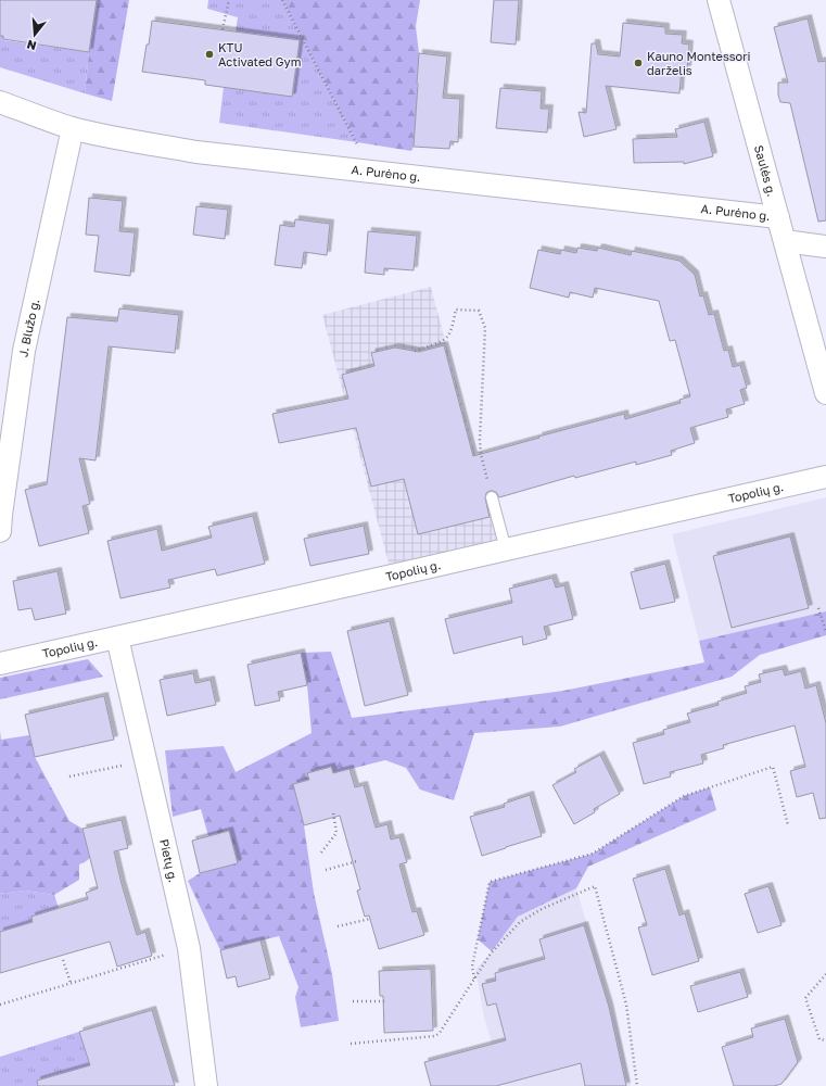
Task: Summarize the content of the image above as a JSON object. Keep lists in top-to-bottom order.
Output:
{
  "streets": {
    "street": [
      "Saulės g.",
      "A. Purėno g.",
      "J. Blužo g.",
      "Topolių g.",
      "Pietų g."
    ]
  },
  "crossings": [
    ["Saulės g.", "A. Purėno g."],
    ["A. Purėno g.", "J. Blužo g."],
    ["Topolių g.", "Pietų g."]
  ],
  "places": ["KTU Activated Gym", "Kauno Montessori darželis"],
  "north": "bottom"
}
